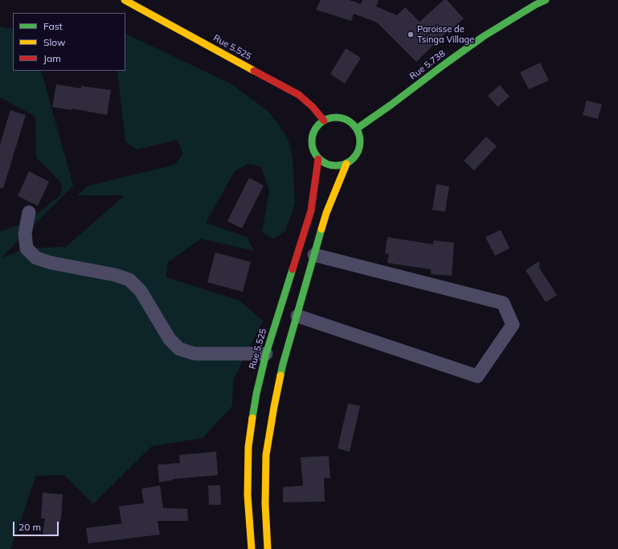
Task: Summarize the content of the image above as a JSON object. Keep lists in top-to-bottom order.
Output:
{
  "streets": {
    "street": ["Rue 5.525", "Rue 5.738"]
  },
  "crossings": [
    ["Rue 5.525", "Rue 5.738"]
  ],
  "places": ["Paroisse de Tsinga Village"],
  "legend": ["Fast", "Slow", "Jam"],
  "scale_bar": "20 m"
}
